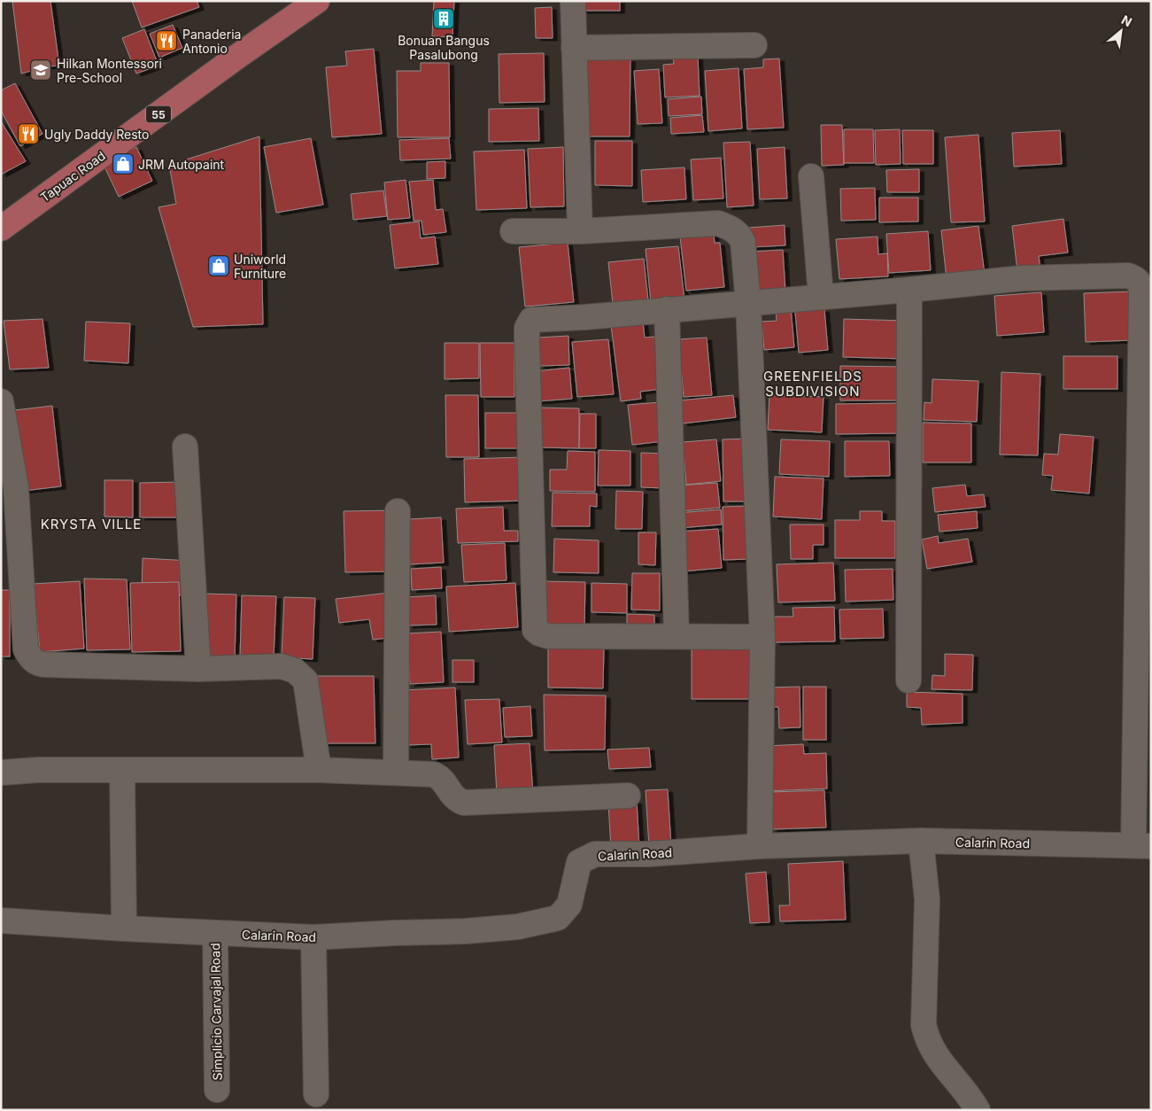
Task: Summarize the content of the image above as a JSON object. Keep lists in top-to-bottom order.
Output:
{
  "streets": {
    "main road": ["55", "Tapuac Road"],
    "street": ["Calarin Road", "Simplicio Carvajal Road"]
  },
  "crossings": [
    ["Calarin Road", "Simplicio Carvajal Road"]
  ],
  "districts": ["GREENFIELDS SUBDIVISION", "KRYSTA VILLE"],
  "places": {
    "building": ["Bonuan Bangus Pasalubong"],
    "restaurant": ["Panaderia Antonio", "Ugly Daddy Resto"],
    "school or university": ["Hilkan Montessori Pre-School"],
    "shop": ["JRM Autopaint", "Uniworld Furniture"]
  },
  "north": "top right"
}
